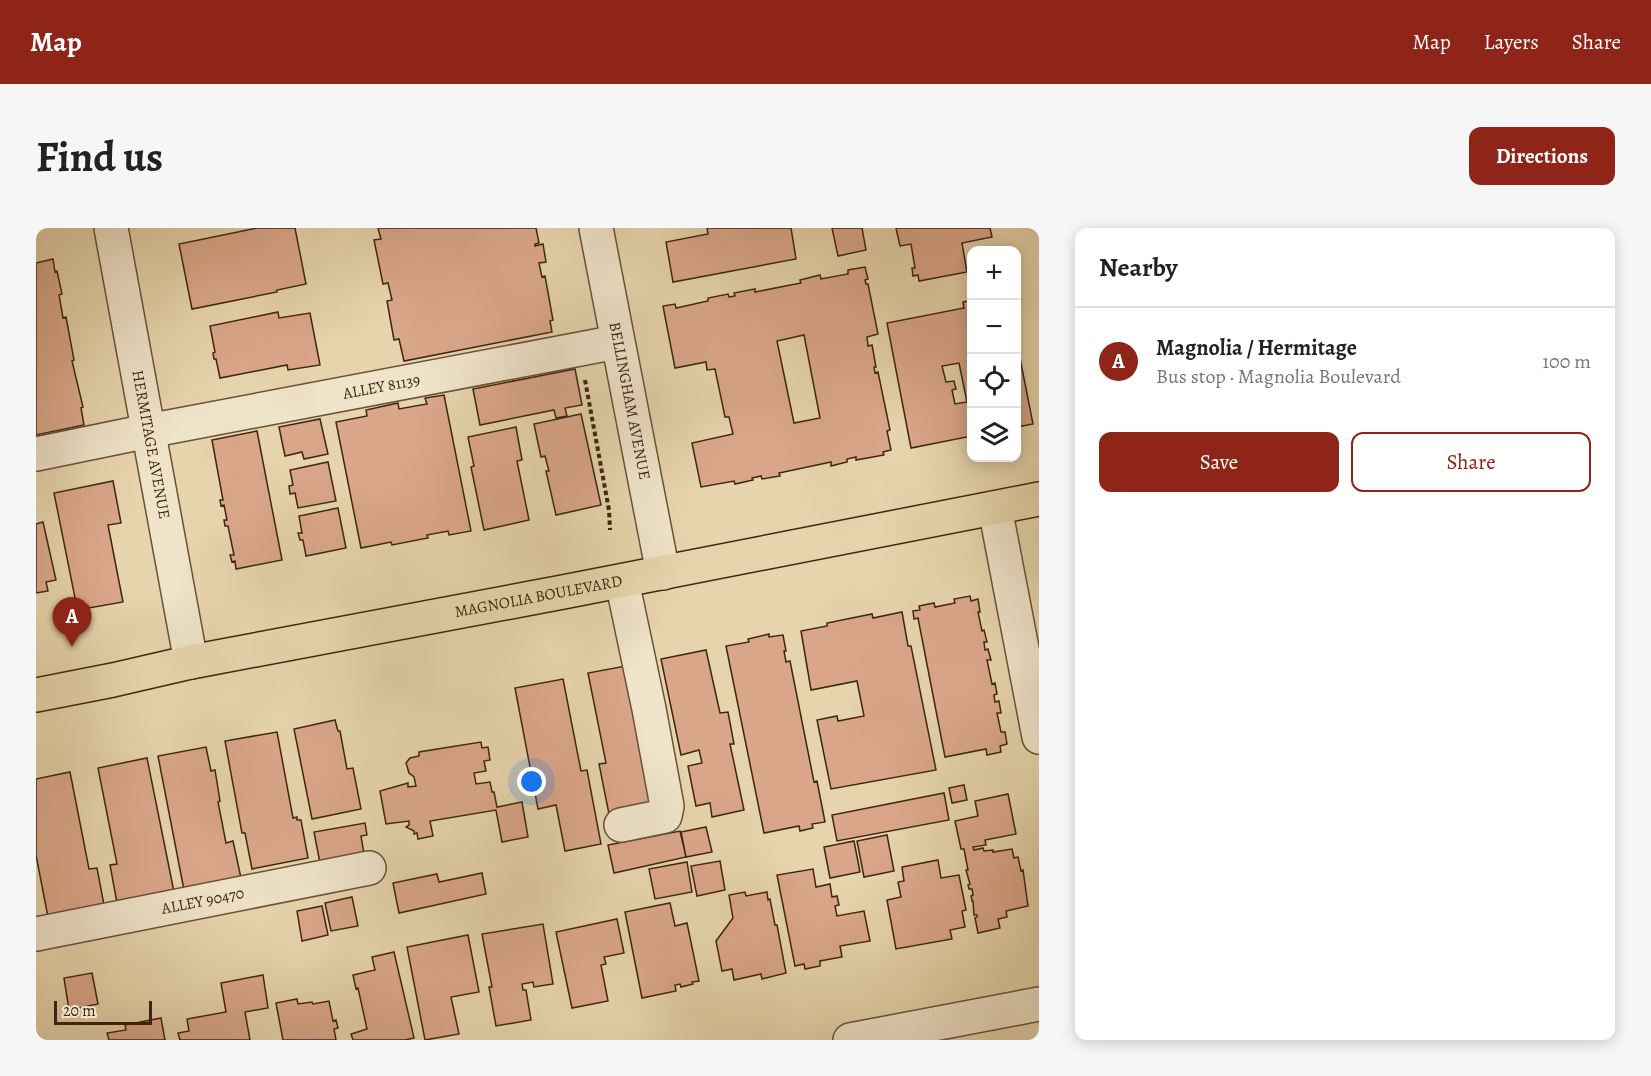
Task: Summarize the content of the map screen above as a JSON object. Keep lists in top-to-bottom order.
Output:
{
  "streets": {
    "main road": ["MAGNOLIA BOULEVARD"],
    "street": [
      "ALLEY 81139",
      "BELLINGHAM AVENUE",
      "HERMITAGE AVENUE",
      "ALLEY 90470"
    ]
  },
  "crossings": [
    ["ALLEY 81139", "BELLINGHAM AVENUE"],
    ["ALLEY 81139", "HERMITAGE AVENUE"],
    ["BELLINGHAM AVENUE", "MAGNOLIA BOULEVARD"],
    ["HERMITAGE AVENUE", "MAGNOLIA BOULEVARD"]
  ],
  "scale_bar": "20 m",
  "page": {
    "header": "Map",
    "nav": ["Map", "Layers", "Share"],
    "buttons": [
      "Directions",
      ["Save", "Share"]
    ],
    "title": "Find us",
    "heading": "Nearby",
    "map_buttons": ["+", "−"],
    "list": [
      {
        "mark": "A",
        "name": "Magnolia / Hermitage",
        "note": "Bus stop · Magnolia Boulevard",
        "value": "100 m"
      }
    ],
    "pins": "A",
    "scale": "20 m"
  }
}
